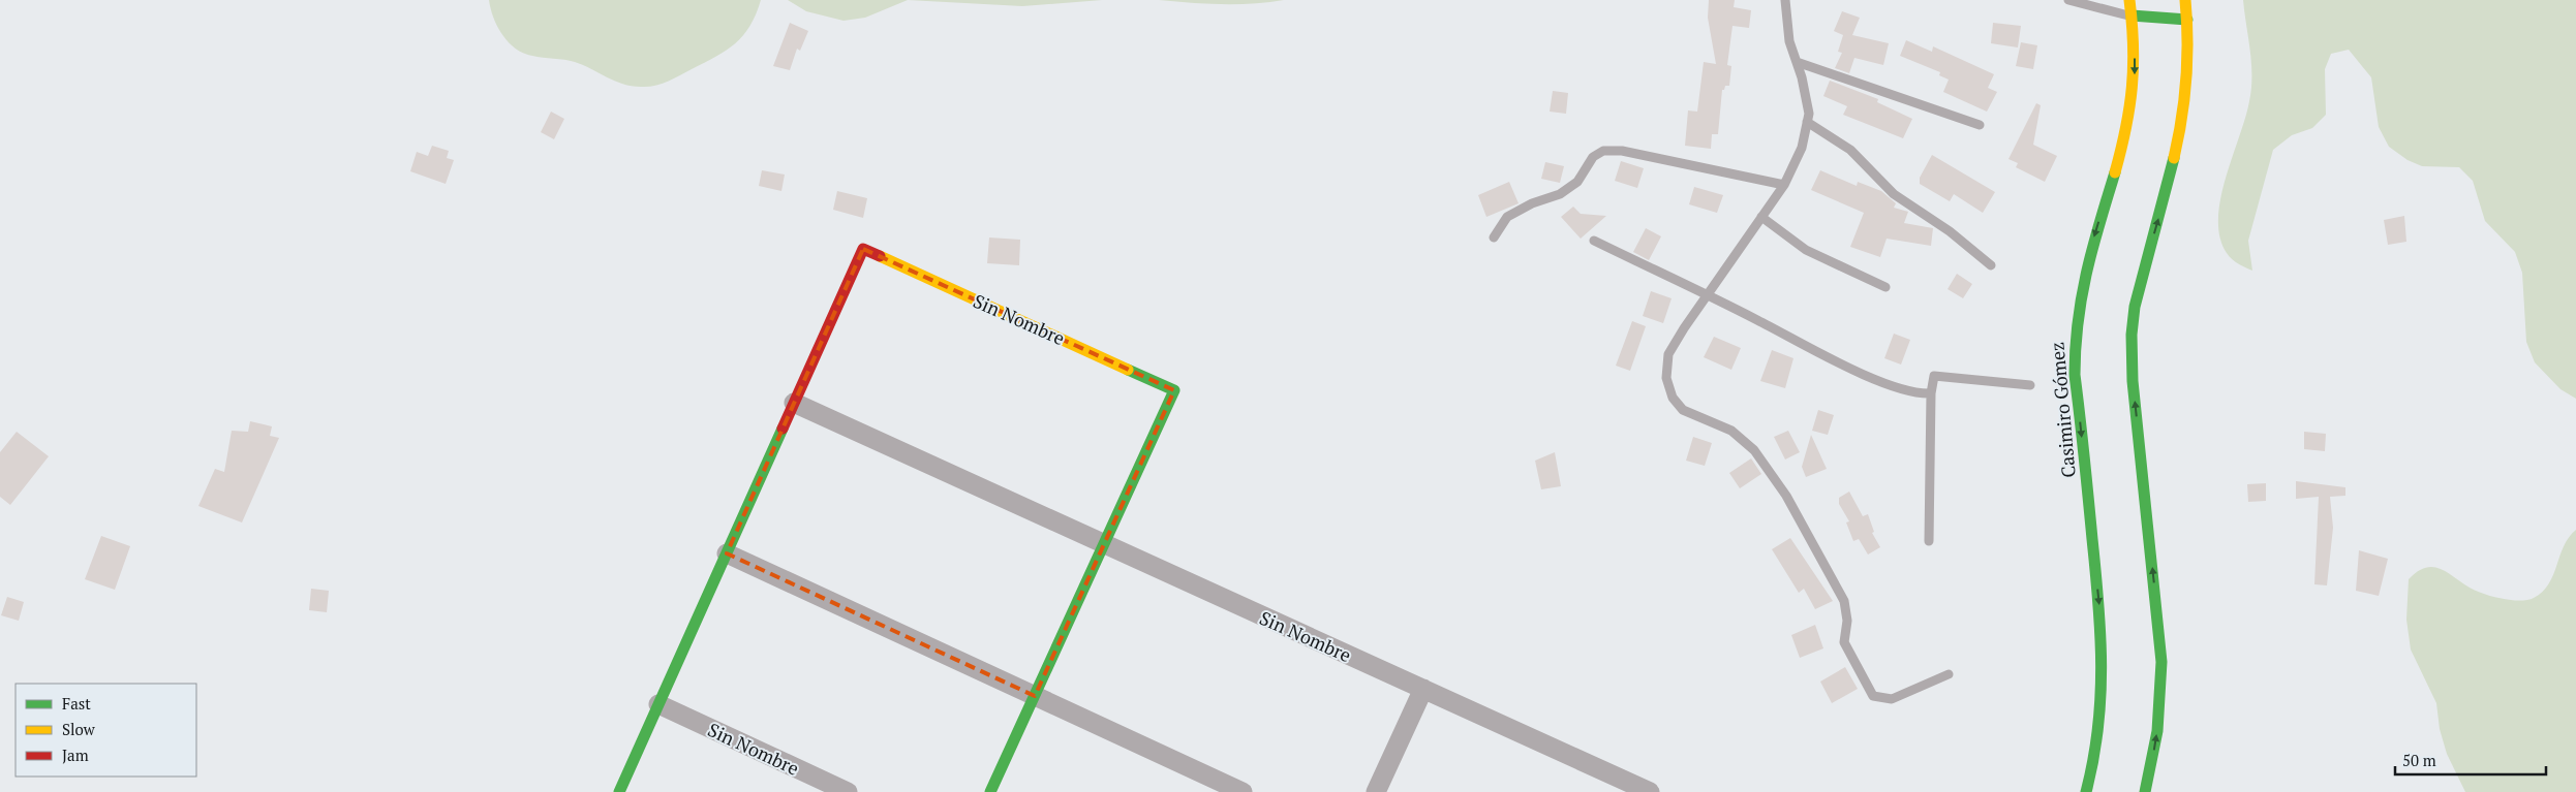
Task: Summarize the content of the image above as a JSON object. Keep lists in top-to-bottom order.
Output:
{
  "streets": {
    "main road": ["Sin Nombre", "Casimiro Gómez"]
  },
  "legend": ["Fast", "Slow", "Jam"],
  "scale_bar": "50 m"
}
